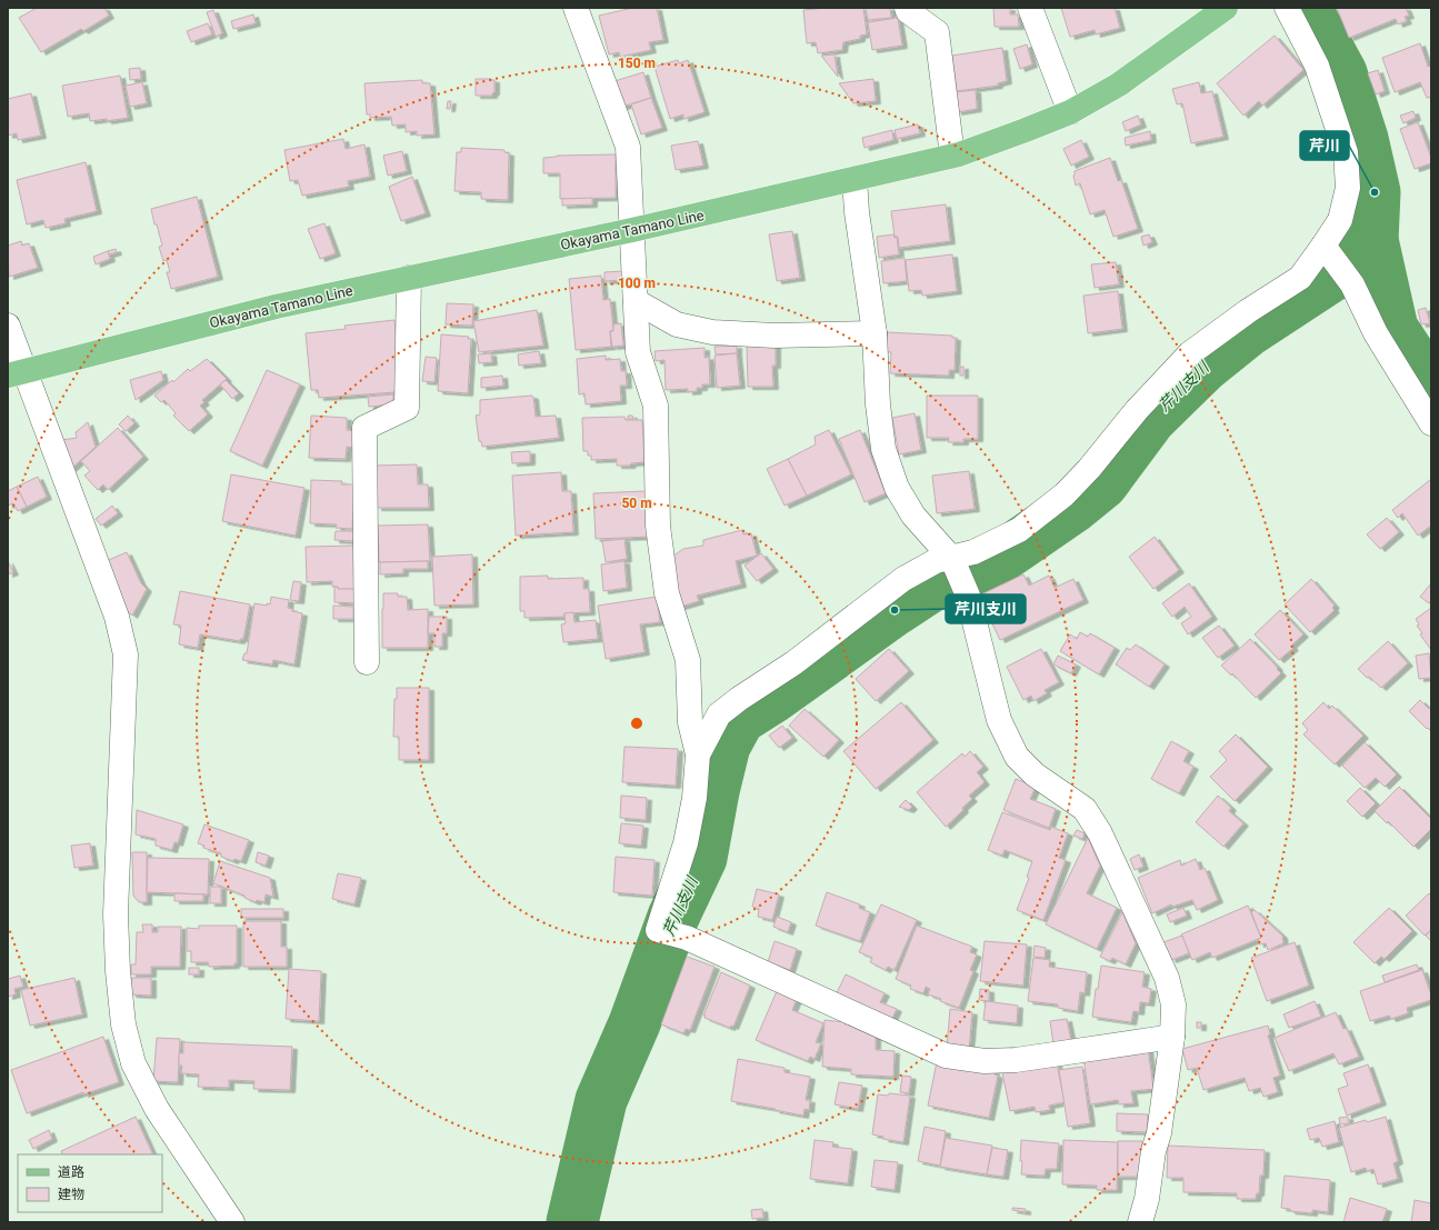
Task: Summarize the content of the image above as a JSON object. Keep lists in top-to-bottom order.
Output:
{
  "streets": {
    "main road": ["Okayama Tamano Line"]
  },
  "water": ["芹川支川"],
  "places": ["芹川", "芹川支川"],
  "legend": ["道路", "建物"],
  "rings": ["150 m", "100 m", "50 m"]
}
